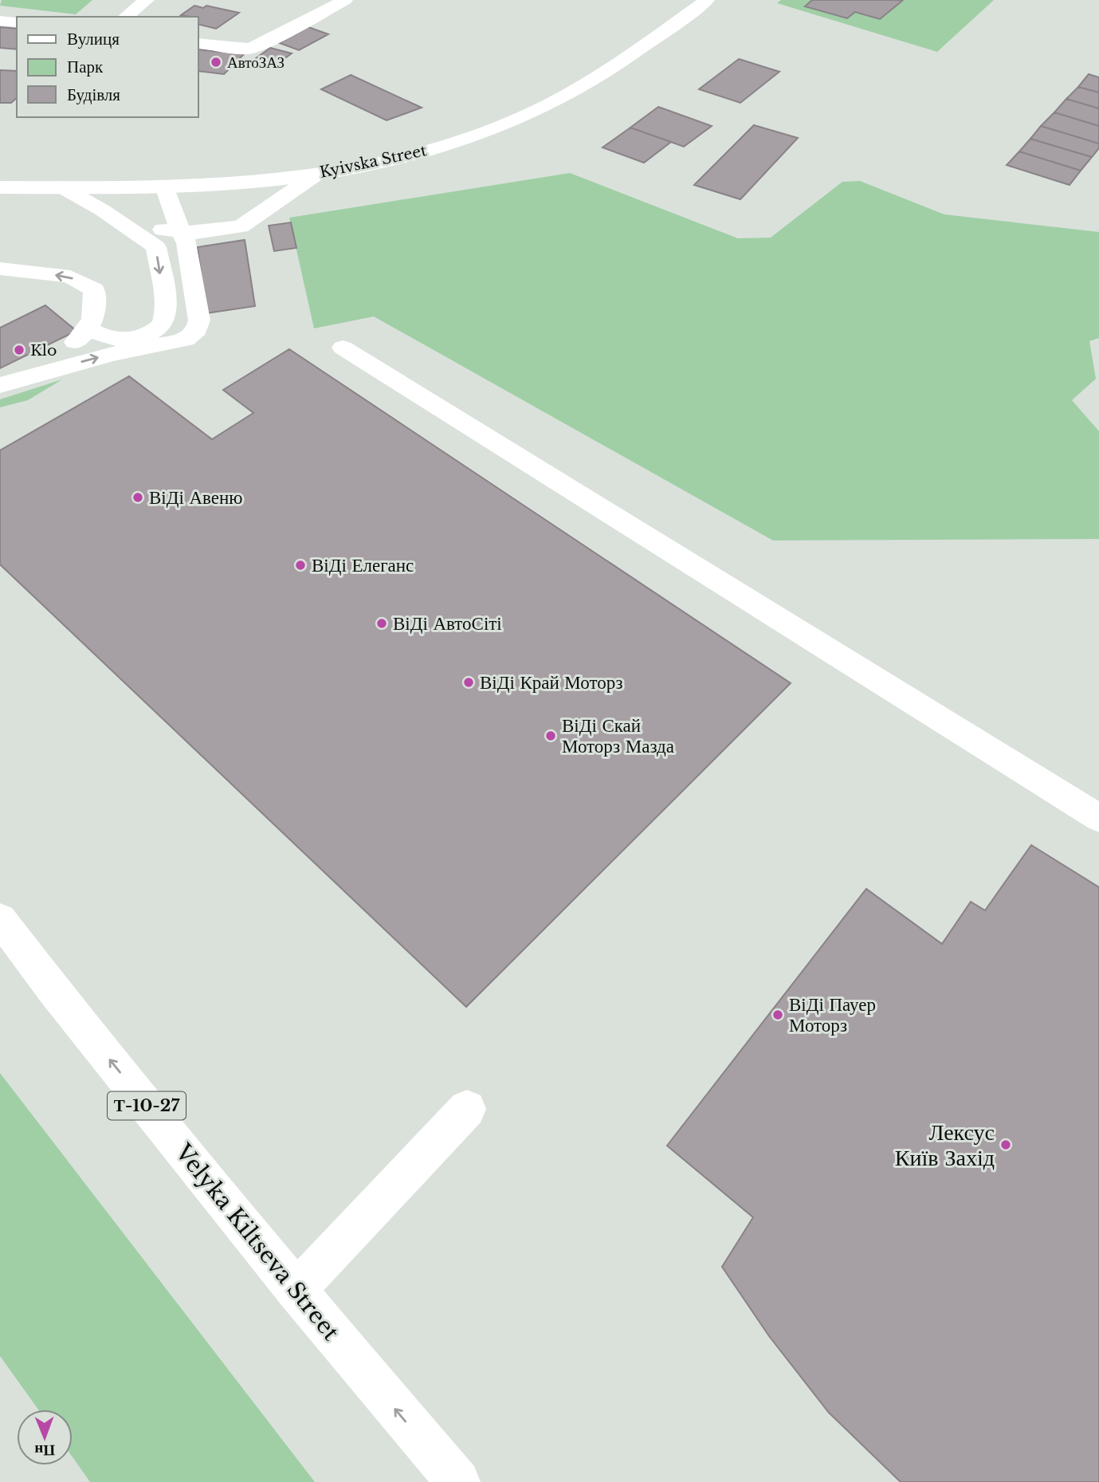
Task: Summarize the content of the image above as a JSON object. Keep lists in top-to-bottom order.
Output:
{
  "streets": {
    "main road": ["Kyivska Street", "Т-10-27", "Velyka Kiltseva Street"]
  },
  "one_way": ["Velyka Kiltseva Street"],
  "places": [
    "АвтоЗАЗ",
    "Klo",
    "ВіДі Авеню",
    "ВіДі Елеганс",
    "ВіДі АвтоСіті",
    "ВіДі Край Моторз",
    "ВіДі Скай Моторз Мазда",
    "ВіДі Пауер Моторз",
    "Лексус Київ Захід"
  ],
  "legend": ["Вулиця", "Парк", "Будівля"],
  "north": "bottom"
}
